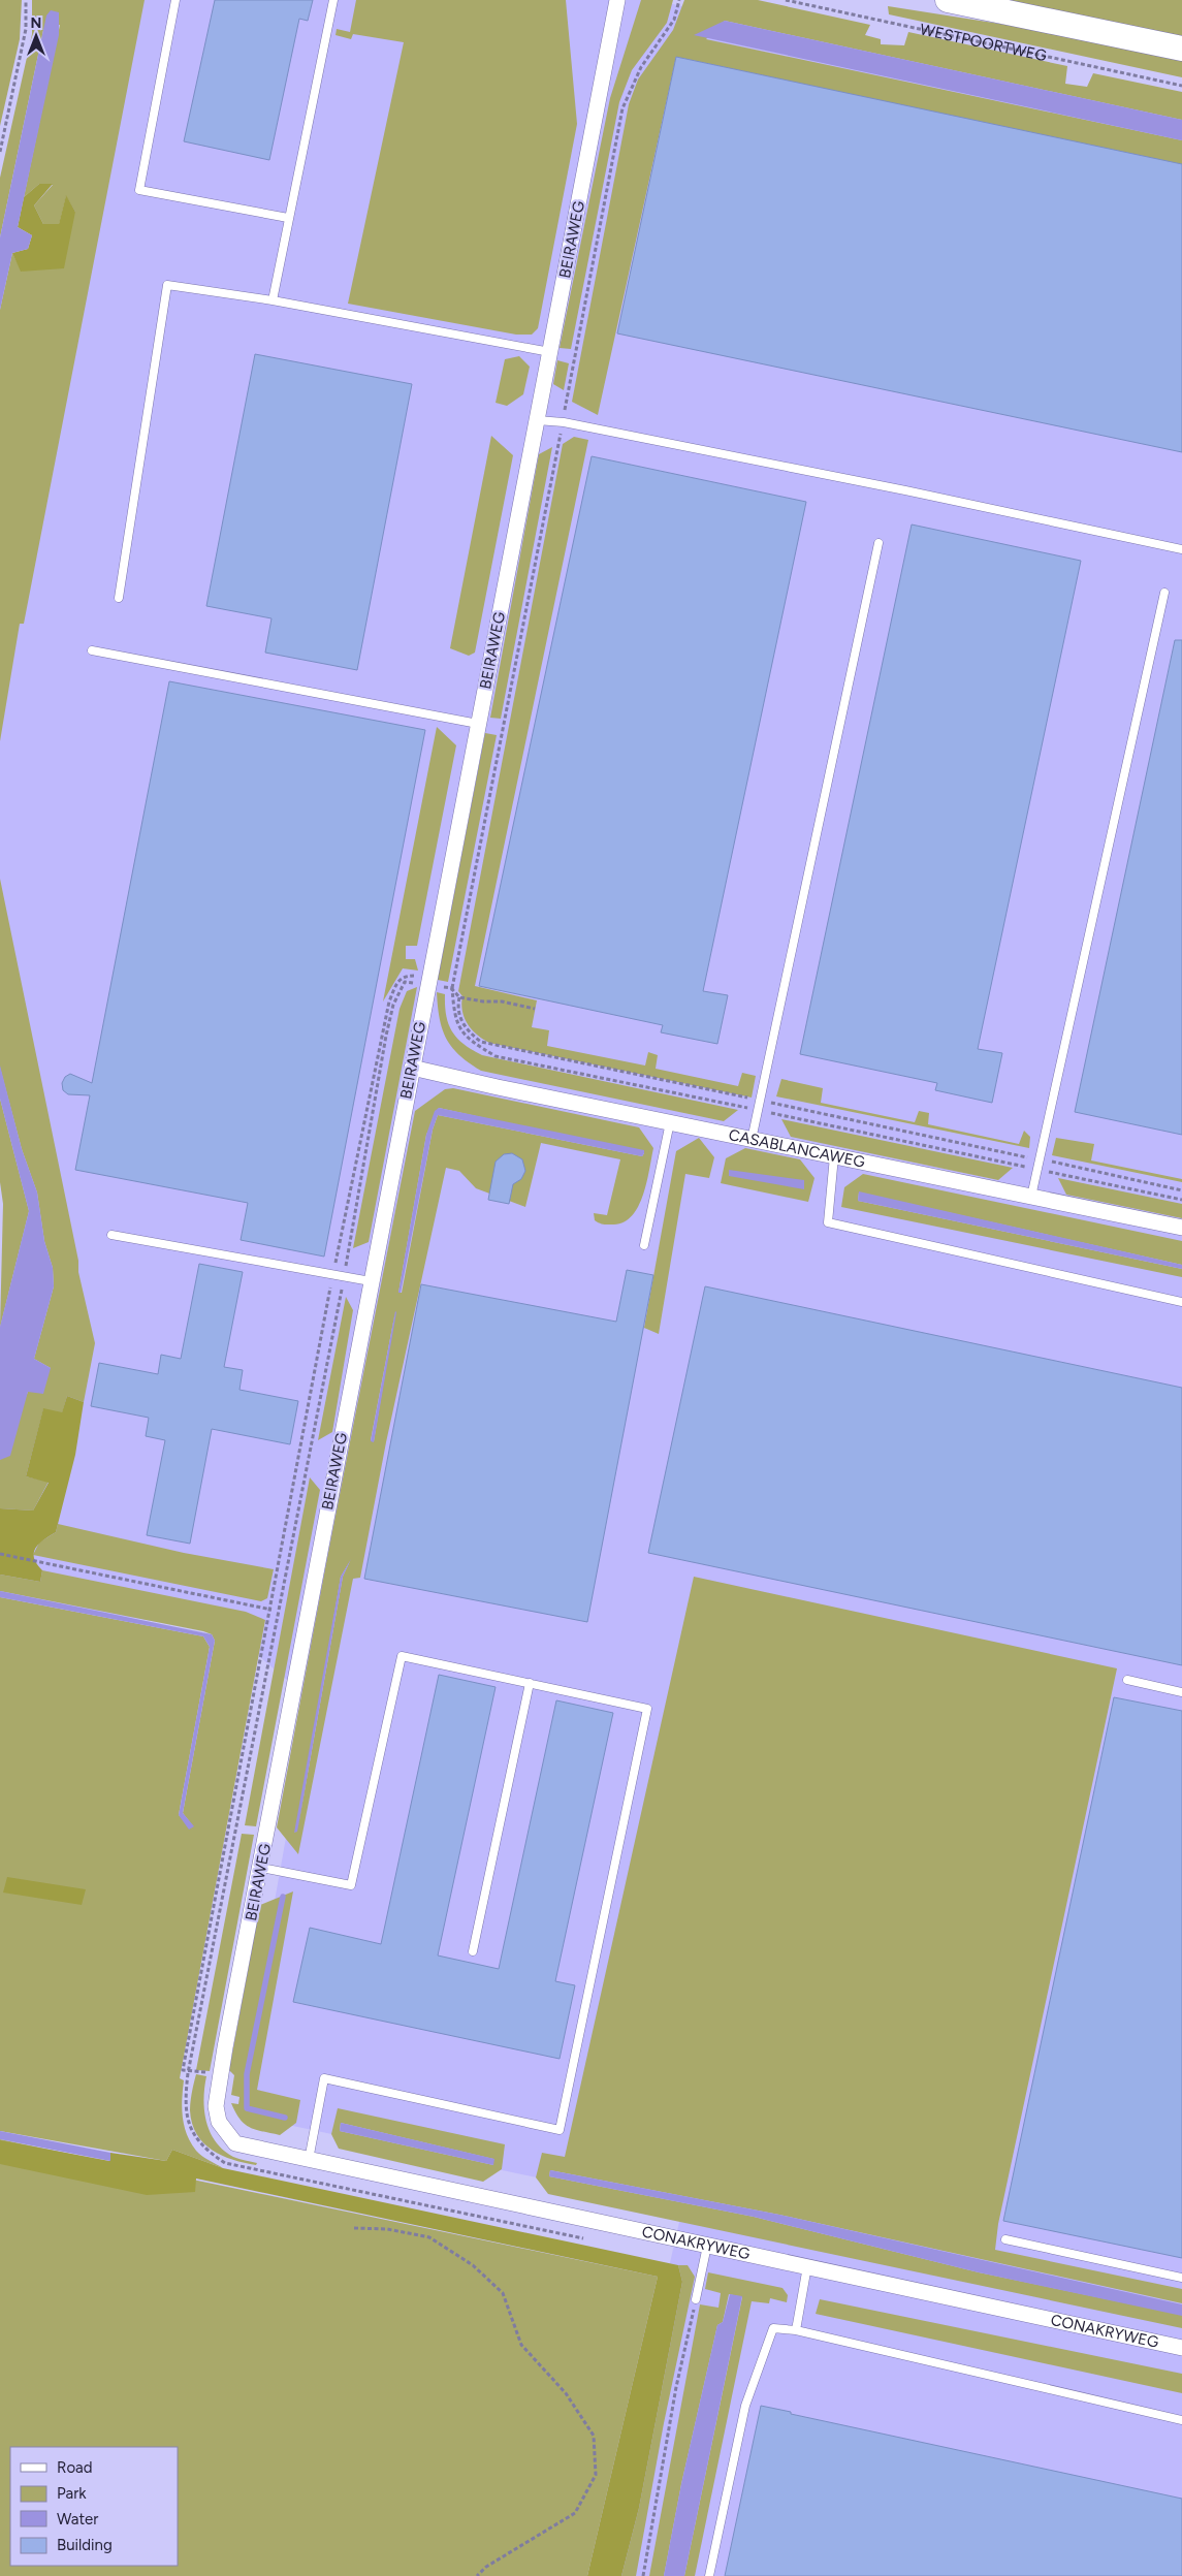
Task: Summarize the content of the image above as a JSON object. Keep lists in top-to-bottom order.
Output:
{
  "streets": {
    "street": ["BEIRAWEG", "CASABLANCAWEG", "CONAKRYWEG"],
    "path": ["WESTPOORTWEG"]
  },
  "crossings": [
    ["BEIRAWEG", "CASABLANCAWEG"],
    ["BEIRAWEG", "CONAKRYWEG"]
  ],
  "legend": [
    "Road",
    "Park",
    "Water",
    "Building"
  ],
  "north": "top"
}
